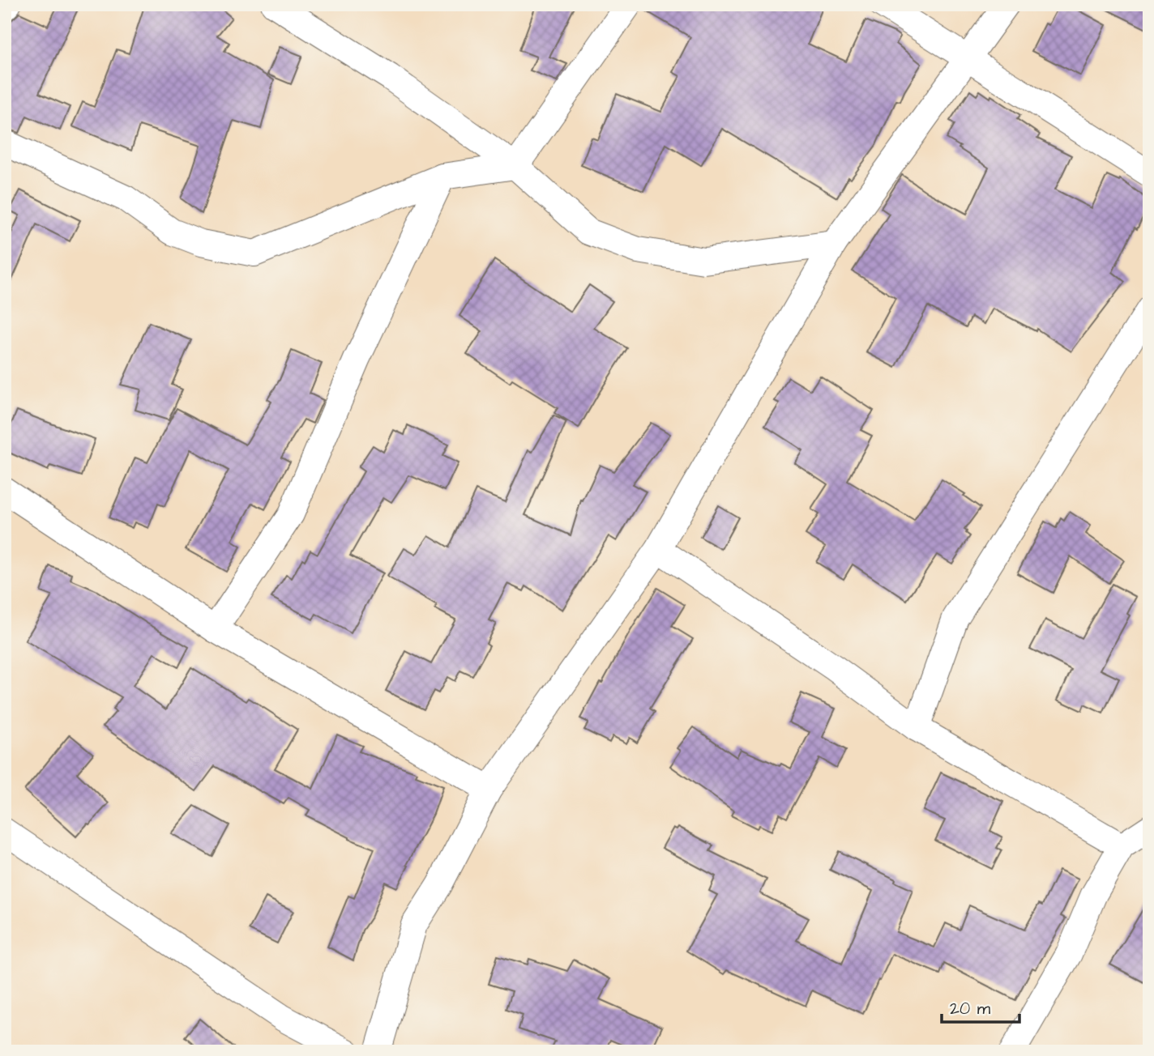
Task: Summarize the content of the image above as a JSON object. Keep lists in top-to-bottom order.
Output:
{
  "scale_bar": "20 m"
}
